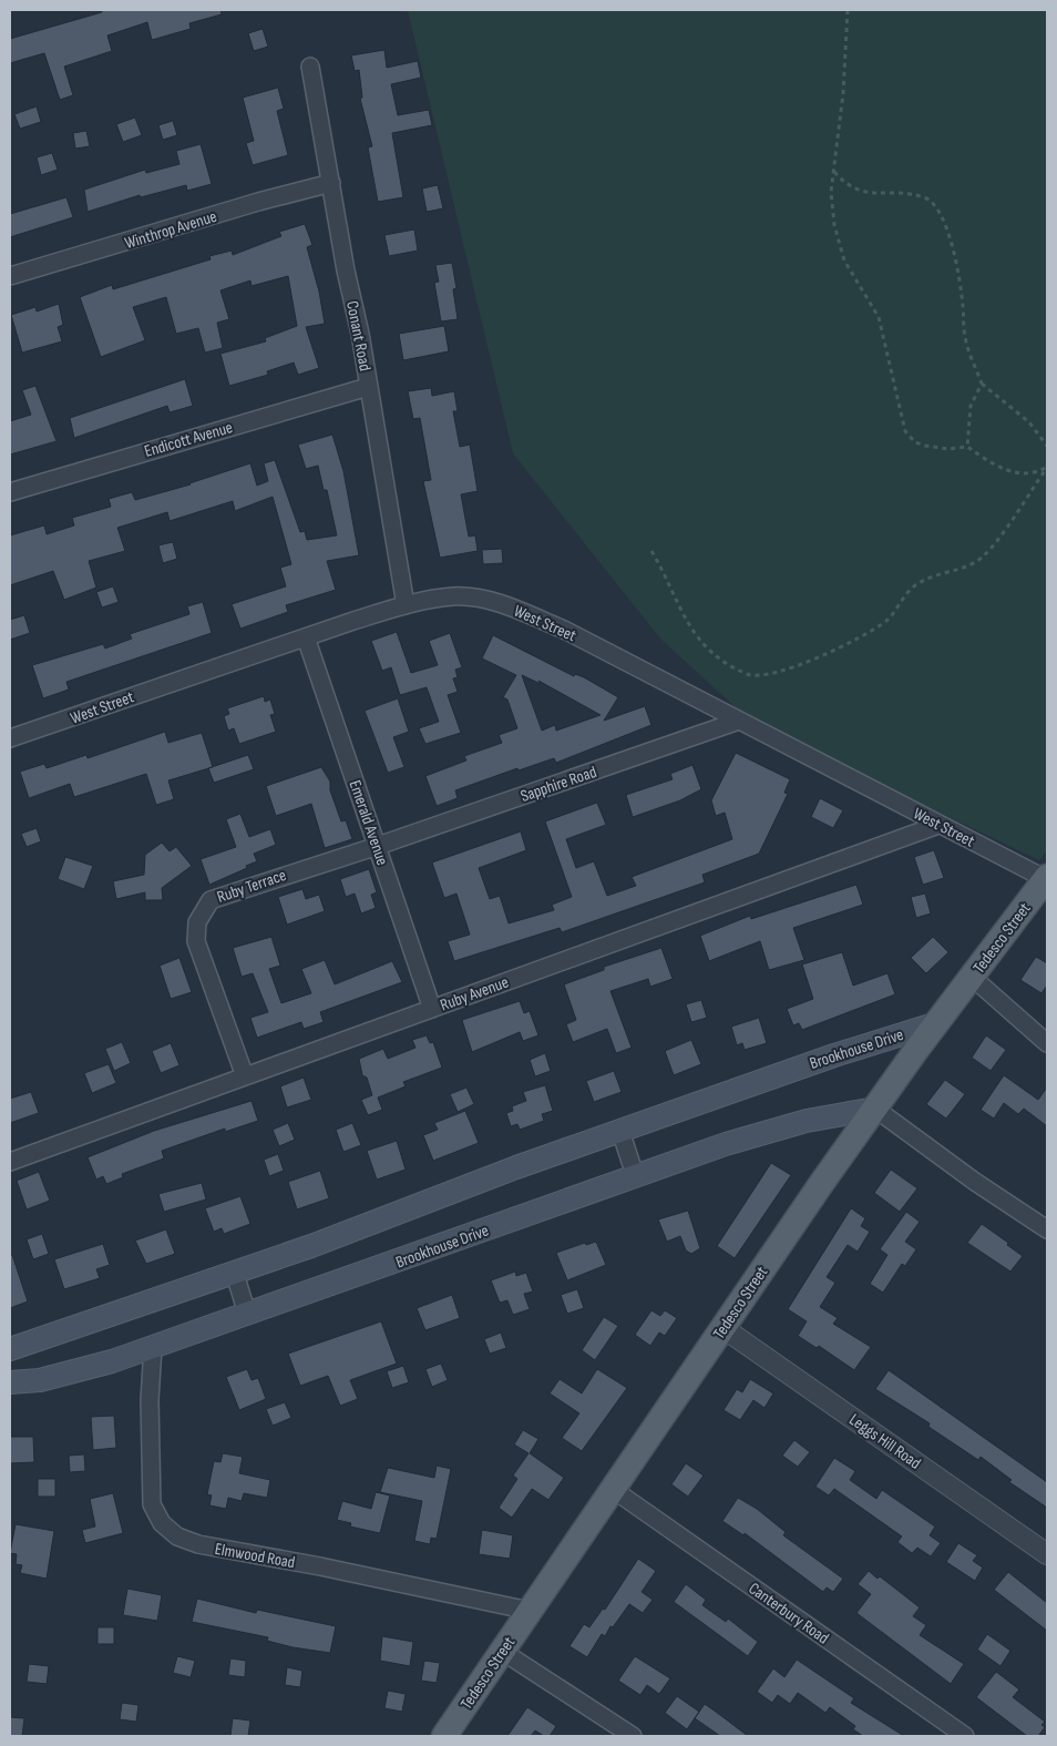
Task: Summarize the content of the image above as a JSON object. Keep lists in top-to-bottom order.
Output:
{
  "streets": {
    "main road": ["Tedesco Street", "Brookhouse Drive"],
    "street": [
      "Winthrop Avenue",
      "Conant Road",
      "Endicott Avenue",
      "West Street",
      "Sapphire Road",
      "Emerald Avenue",
      "Ruby Terrace",
      "Ruby Avenue",
      "Leggs Hill Road",
      "Elmwood Road",
      "Canterbury Road"
    ]
  },
  "crossings": [
    ["Winthrop Avenue", "Conant Road"],
    ["Conant Road", "Endicott Avenue"],
    ["Conant Road", "West Street"],
    ["West Street", "Sapphire Road"],
    ["West Street", "Emerald Avenue"],
    ["West Street", "Tedesco Street"],
    ["West Street", "Ruby Avenue"],
    ["Sapphire Road", "Emerald Avenue"],
    ["Sapphire Road", "Ruby Terrace"],
    ["Emerald Avenue", "Ruby Terrace"],
    ["Emerald Avenue", "Ruby Avenue"],
    ["Ruby Terrace", "Ruby Avenue"],
    ["Tedesco Street", "Brookhouse Drive"],
    ["Tedesco Street", "Leggs Hill Road"],
    ["Tedesco Street", "Elmwood Road"],
    ["Tedesco Street", "Canterbury Road"],
    ["Brookhouse Drive", "Elmwood Road"]
  ]
}
